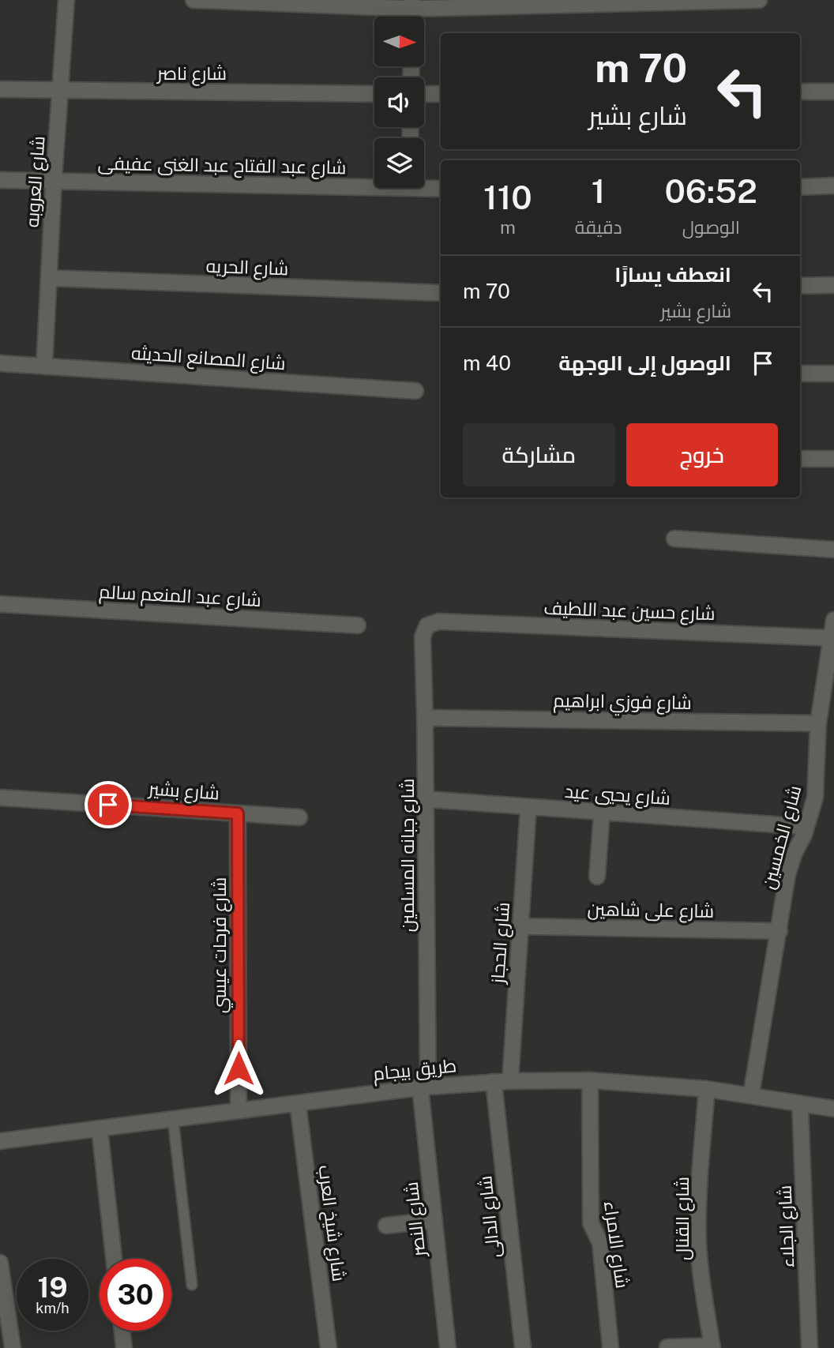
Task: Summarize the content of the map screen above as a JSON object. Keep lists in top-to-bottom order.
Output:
{
  "streets": {
    "street": [
      "شارع ناصر",
      "شارع عبد الفتاح عبد الغنى عفيفى",
      "شارع العروبه",
      "شارع الحريه",
      "شارع المصانع الحديثه",
      "شارع عبد المنعم سالم",
      "شارع حسين عبد اللطيف",
      "شارع فوزي ابراهيم",
      "شارع بشير",
      "شارع يحيي عيد",
      "شارع الخمسين",
      "شارع جبانه المسلمين",
      "شارع على شاهين",
      "شارع الحجاز",
      "شارع فرحات عيسي",
      "طريق بيجام",
      "شارع الدالى",
      "شارع القنال",
      "شارع النصر",
      "شارع شيخ العرب",
      "شارع الجلاء",
      "شارع الامراء"
    ]
  },
  "crossings": [
    ["شارع ناصر", "شارع العروبه"],
    ["شارع عبد الفتاح عبد الغنى عفيفى", "شارع العروبه"],
    ["شارع العروبه", "شارع الحريه"],
    ["شارع العروبه", "شارع المصانع الحديثه"],
    ["شارع حسين عبد اللطيف", "شارع الخمسين"],
    ["شارع حسين عبد اللطيف", "شارع جبانه المسلمين"],
    ["شارع فوزي ابراهيم", "شارع الخمسين"],
    ["شارع فوزي ابراهيم", "شارع جبانه المسلمين"],
    ["شارع بشير", "شارع فرحات عيسي"],
    ["شارع يحيي عيد", "شارع الخمسين"],
    ["شارع يحيي عيد", "شارع جبانه المسلمين"],
    ["شارع يحيي عيد", "شارع الحجاز"],
    ["شارع الخمسين", "شارع على شاهين"],
    ["شارع الخمسين", "طريق بيجام"],
    ["شارع جبانه المسلمين", "طريق بيجام"],
    ["شارع جبانه المسلمين", "شارع النصر"],
    ["شارع على شاهين", "شارع الحجاز"],
    ["شارع الحجاز", "طريق بيجام"],
    ["شارع فرحات عيسي", "طريق بيجام"],
    ["طريق بيجام", "شارع الدالى"],
    ["طريق بيجام", "شارع القنال"],
    ["طريق بيجام", "شارع النصر"],
    ["طريق بيجام", "شارع شيخ العرب"],
    ["طريق بيجام", "شارع الجلاء"],
    ["طريق بيجام", "شارع الامراء"]
  ],
  "north": "right",
  "page": {
    "turn": ["70 m", "شارع بشير"],
    "eta": [
      "06:52",
      "الوصول",
      "1",
      "دقيقة",
      "110",
      "m"
    ],
    "list": [
      {
        "name": "انعطف يسارًا",
        "note": "شارع بشير",
        "value": "70 m"
      },
      {
        "name": "الوصول إلى الوجهة",
        "value": "40 m"
      }
    ],
    "buttons": ["خروج", "مشاركة"],
    "speed": "19 km/h",
    "limit": "30"
  }
}
